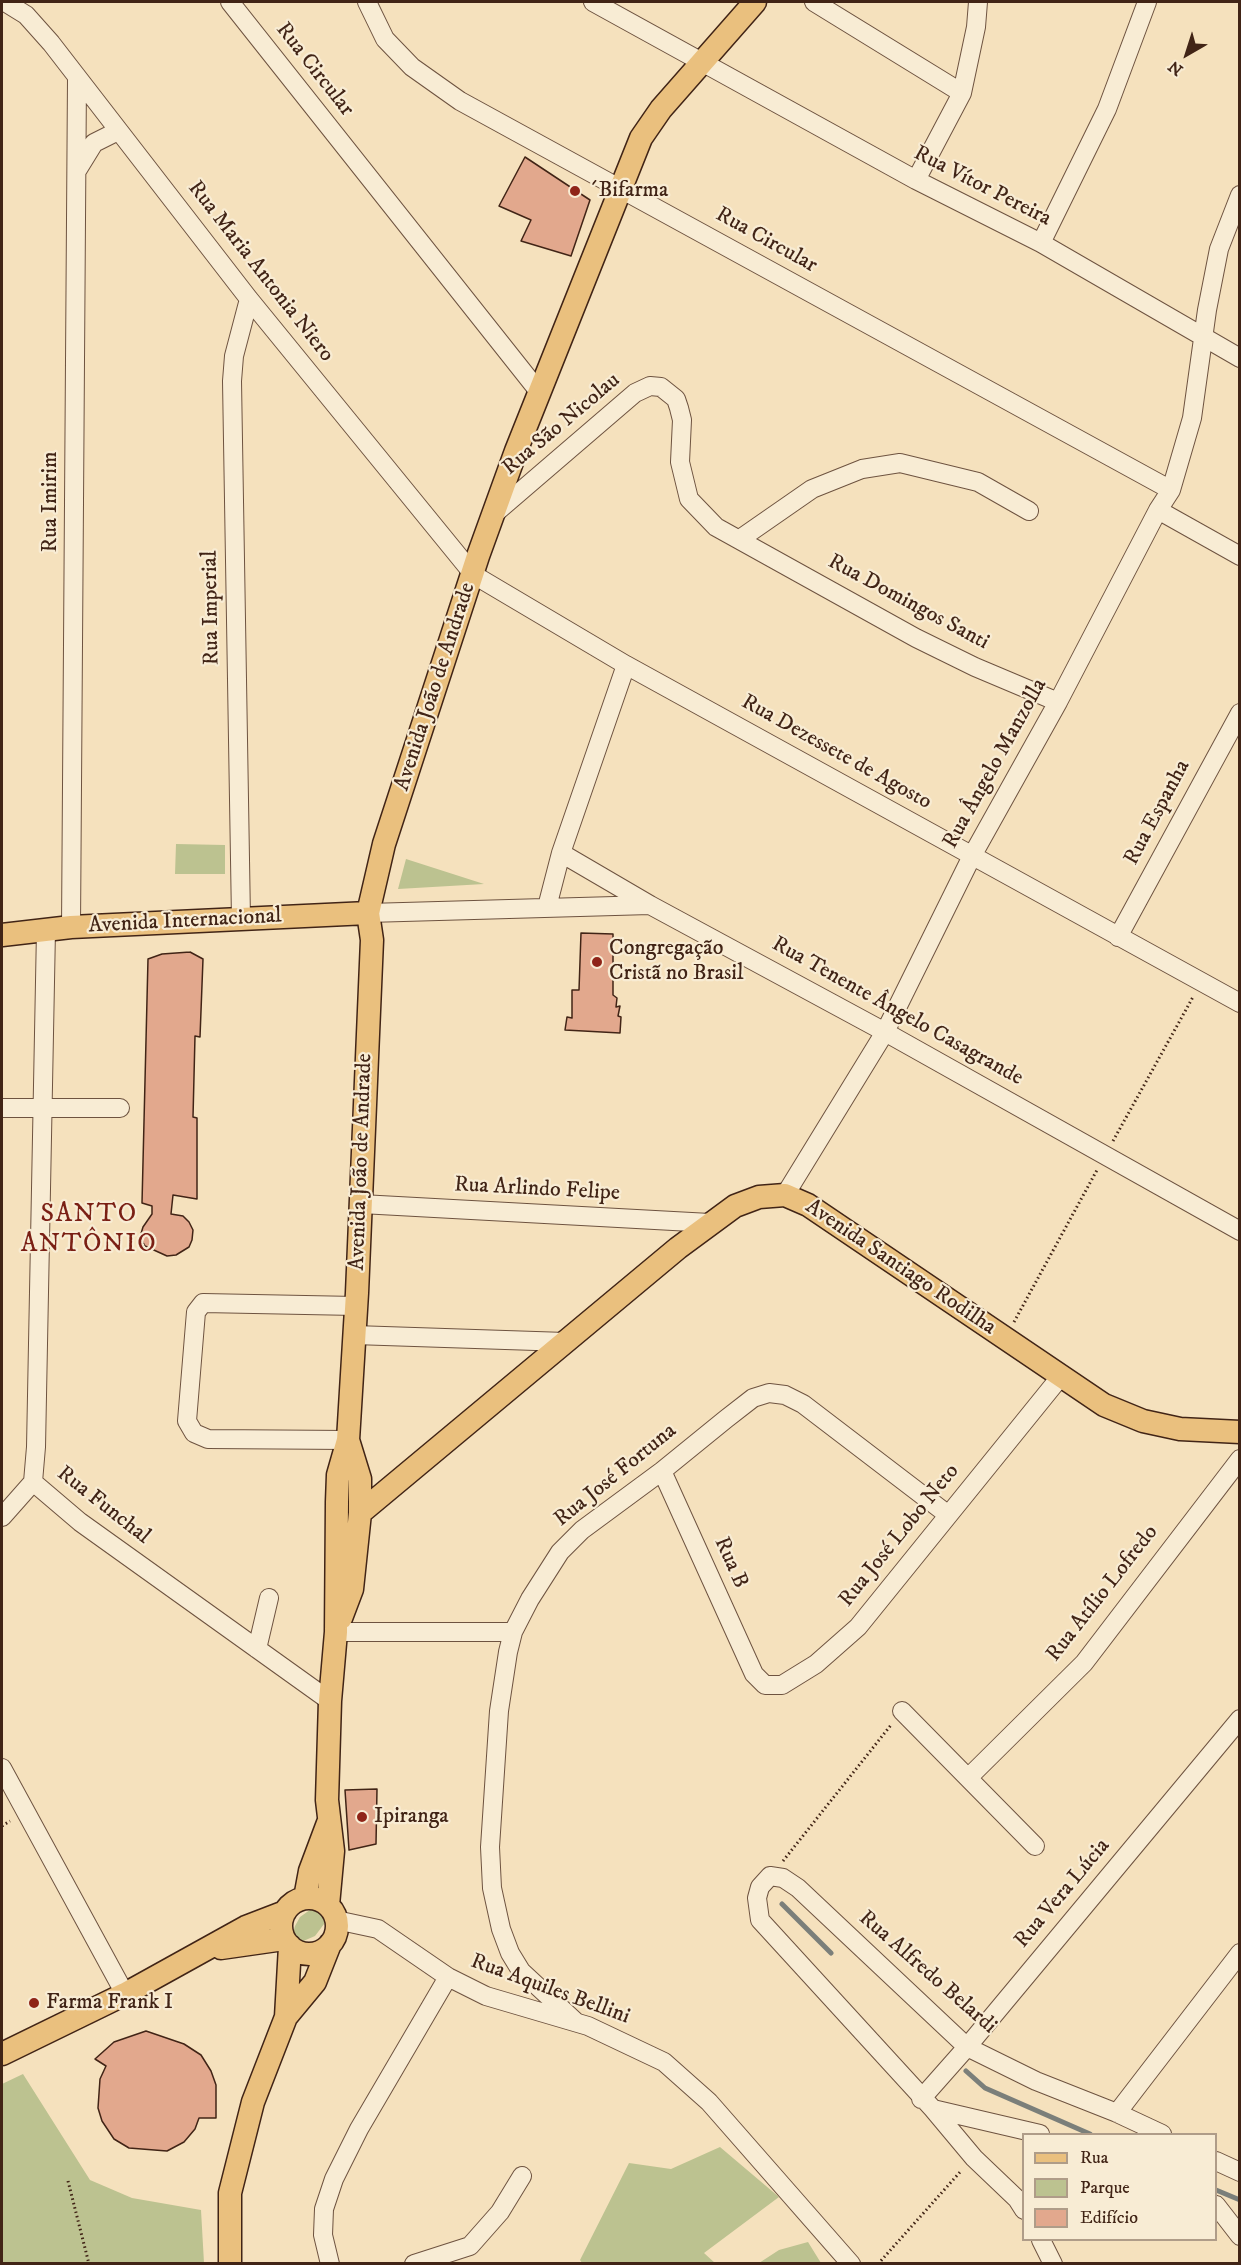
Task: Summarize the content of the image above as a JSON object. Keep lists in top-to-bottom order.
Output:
{
  "streets": {
    "main road": ["Avenida João de Andrade", "Avenida Internacional", "Avenida Santiago Rodilha"],
    "street": [
      "Rua Circular",
      "Rua Vítor Pereira",
      "Rua Maria Antonia Niero",
      "Rua São Nicolau",
      "Rua Imirim",
      "Rua Domingos Santi",
      "Rua Imperial",
      "Rua Dezessete de Agosto",
      "Rua Ângelo Manzolla",
      "Rua Espanha",
      "Rua Tenente Ângelo Casagrande",
      "Rua Arlindo Felipe",
      "Rua José Fortuna",
      "Rua Funchal",
      "Rua José Lobo Neto",
      "Rua B",
      "Rua Atílio Lofredo",
      "Rua Vera Lúcia",
      "Rua Alfredo Belardi",
      "Rua Aquiles Bellini"
    ]
  },
  "crossings": [
    ["Rua Circular", "Avenida João de Andrade"],
    ["Rua Circular", "Rua Ângelo Manzolla"],
    ["Rua Vítor Pereira", "Avenida João de Andrade"],
    ["Rua Vítor Pereira", "Rua Ângelo Manzolla"],
    ["Rua Maria Antonia Niero", "Rua Imirim"],
    ["Rua Maria Antonia Niero", "Rua Imperial"],
    ["Rua Maria Antonia Niero", "Avenida João de Andrade"],
    ["Rua Maria Antonia Niero", "Rua Dezessete de Agosto"],
    ["Rua São Nicolau", "Rua Domingos Santi"],
    ["Rua São Nicolau", "Avenida João de Andrade"],
    ["Rua Imirim", "Avenida Internacional"],
    ["Rua Domingos Santi", "Rua Ângelo Manzolla"],
    ["Rua Imperial", "Avenida Internacional"],
    ["Avenida João de Andrade", "Rua Dezessete de Agosto"],
    ["Avenida João de Andrade", "Avenida Internacional"],
    ["Avenida João de Andrade", "Rua Tenente Ângelo Casagrande"],
    ["Avenida João de Andrade", "Rua Arlindo Felipe"],
    ["Avenida João de Andrade", "Avenida Santiago Rodilha"],
    ["Avenida João de Andrade", "Rua Funchal"],
    ["Avenida João de Andrade", "Rua Aquiles Bellini"],
    ["Rua Dezessete de Agosto", "Rua Ângelo Manzolla"],
    ["Rua Dezessete de Agosto", "Rua Espanha"],
    ["Rua Ângelo Manzolla", "Rua Tenente Ângelo Casagrande"],
    ["Rua Ângelo Manzolla", "Avenida Santiago Rodilha"],
    ["Avenida Internacional", "Rua Tenente Ângelo Casagrande"],
    ["Avenida Internacional", "Rua Funchal"],
    ["Rua Arlindo Felipe", "Avenida Santiago Rodilha"],
    ["Avenida Santiago Rodilha", "Rua José Lobo Neto"],
    ["Rua José Fortuna", "Rua José Lobo Neto"],
    ["Rua José Fortuna", "Rua B"],
    ["Rua José Fortuna", "Rua Aquiles Bellini"],
    ["Rua José Lobo Neto", "Rua B"],
    ["Rua Vera Lúcia", "Rua Alfredo Belardi"]
  ],
  "districts": ["SANTO ANTÔNIO"],
  "places": [
    "´Bifarma",
    "Congregação Cristã no Brasil",
    "Ipiranga",
    "Farma Frank I"
  ],
  "legend": ["Rua", "Parque", "Edifício"],
  "north": "bottom left"
}
